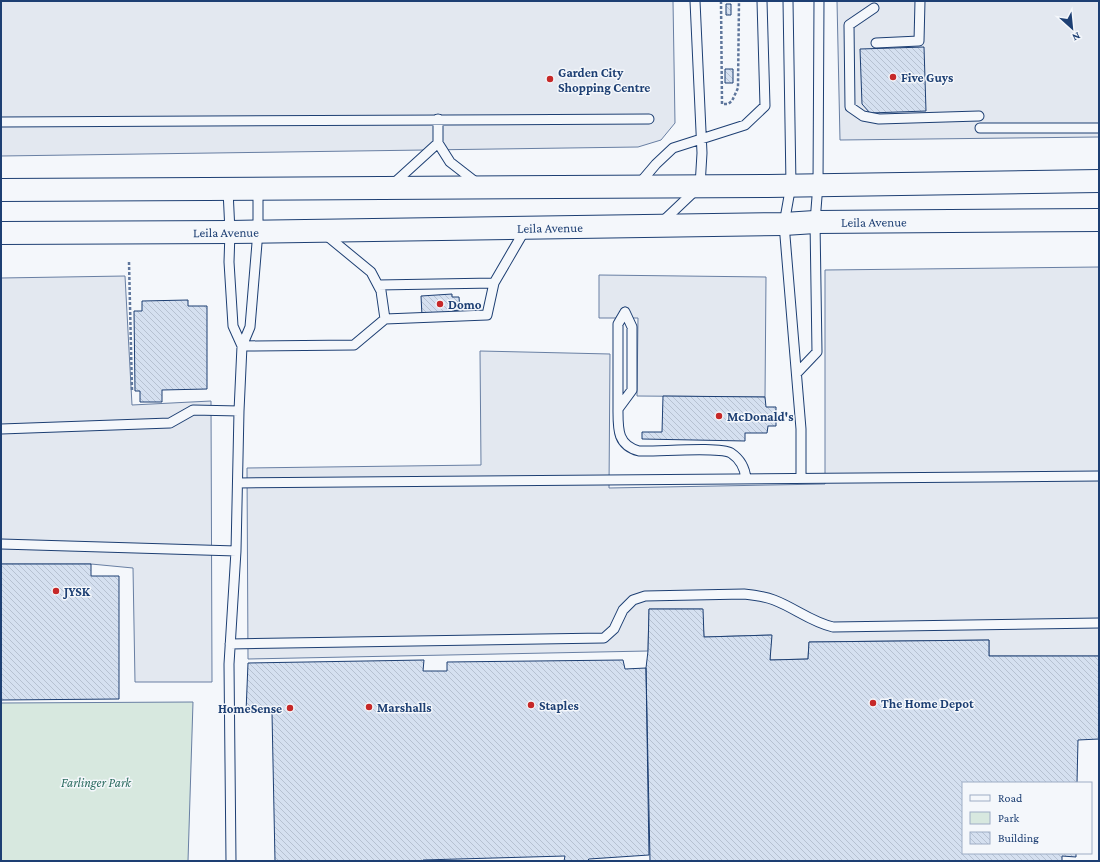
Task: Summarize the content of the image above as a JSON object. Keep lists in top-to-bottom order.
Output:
{
  "streets": {
    "main road": ["Leila Avenue"]
  },
  "parks": ["Farlinger Park"],
  "places": [
    "Five Guys",
    "Garden City Shopping Centre",
    "Domo",
    "McDonald's",
    "JYSK",
    "The Home Depot",
    "Staples",
    "Marshalls",
    "HomeSense"
  ],
  "legend": ["Road", "Park", "Building"],
  "north": "bottom right"
}
